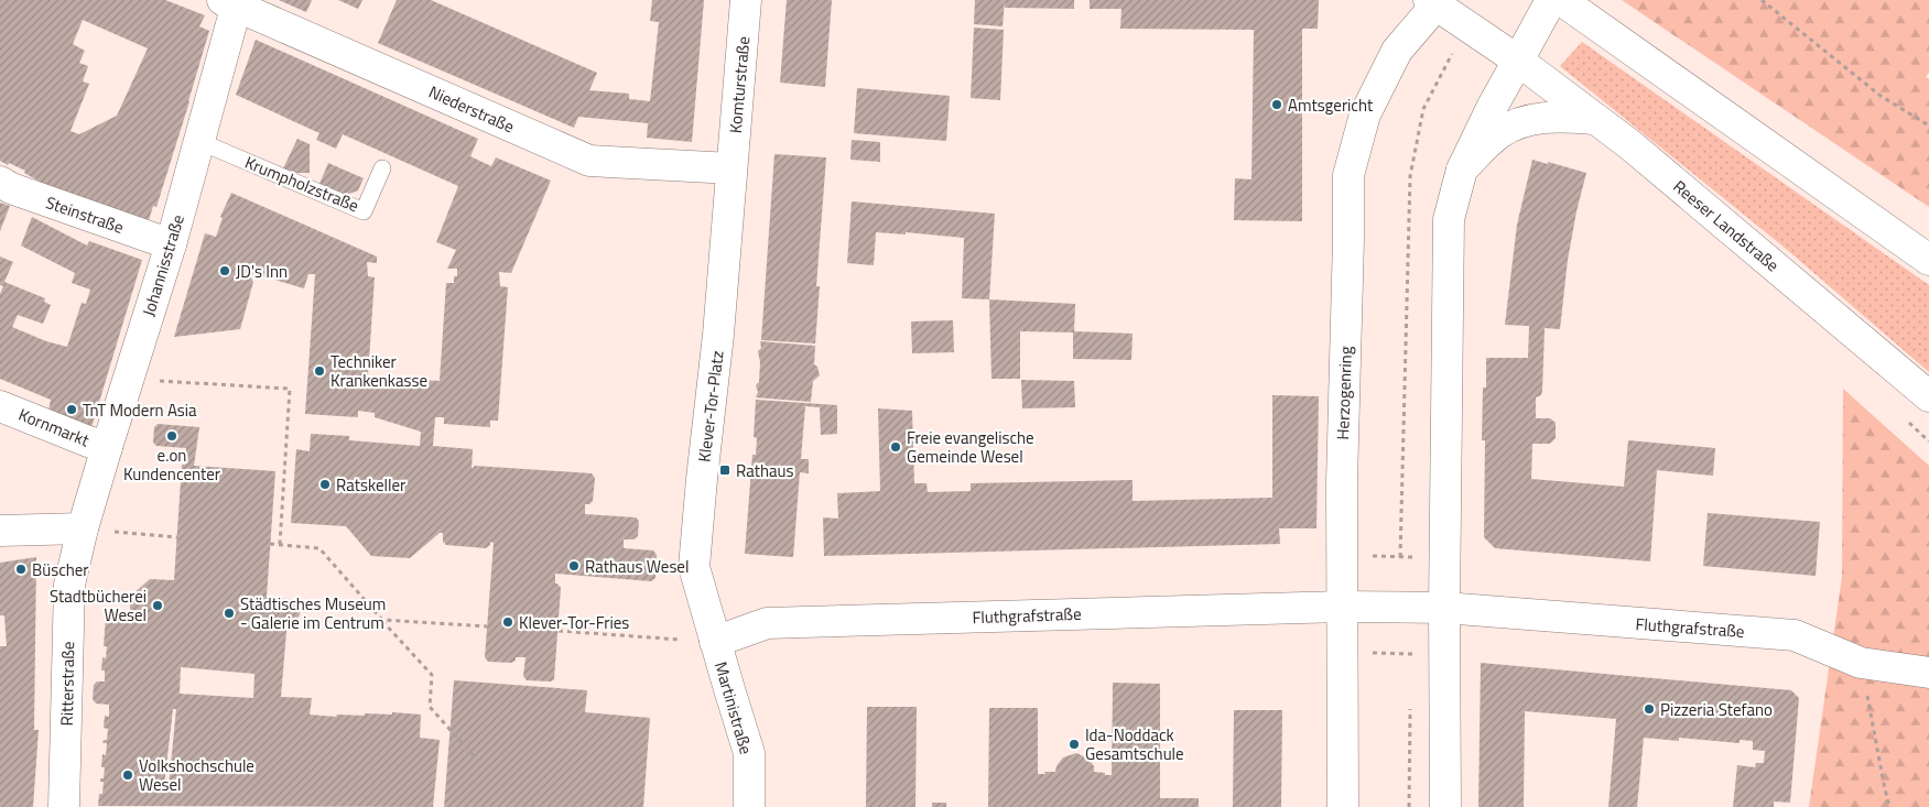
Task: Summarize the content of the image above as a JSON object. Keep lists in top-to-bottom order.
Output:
{
  "streets": {
    "street": [
      "Komturstraße",
      "Niederstraße",
      "Steinstraße",
      "Reeser Landstraße",
      "Johannisstraße",
      "Herzogenring",
      "Klever-Tor-Platz",
      "Kornmarkt",
      "Fluthgrafstraße",
      "Ritterstraße",
      "Martinistraße"
    ],
    "lane": ["Krumpholzstraße"]
  },
  "crossings": [
    ["Komturstraße", "Niederstraße"],
    ["Komturstraße", "Klever-Tor-Platz"],
    ["Niederstraße", "Johannisstraße"],
    ["Niederstraße", "Klever-Tor-Platz"],
    ["Krumpholzstraße", "Johannisstraße"],
    ["Steinstraße", "Johannisstraße"],
    ["Reeser Landstraße", "Herzogenring"],
    ["Johannisstraße", "Kornmarkt"],
    ["Johannisstraße", "Ritterstraße"],
    ["Herzogenring", "Fluthgrafstraße"],
    ["Klever-Tor-Platz", "Fluthgrafstraße"],
    ["Klever-Tor-Platz", "Martinistraße"],
    ["Fluthgrafstraße", "Martinistraße"]
  ],
  "places": {
    "other": [
      "Amtsgericht",
      "JD's Inn",
      "Techniker Krankenkasse",
      "TnT Modern Asia",
      "e.on Kundencenter",
      "Freie evangelische Gemeinde Wesel",
      "Ratskeller",
      "Rathaus Wesel",
      "Büscher",
      "Stadtbücherei Wesel",
      "Städtisches Museum - Galerie im Centrum",
      "Klever-Tor-Fries",
      "Pizzeria Stefano",
      "Ida-Noddack Gesamtschule",
      "Volkshochschule Wesel"
    ],
    "transit": ["Rathaus"]
  }
}
